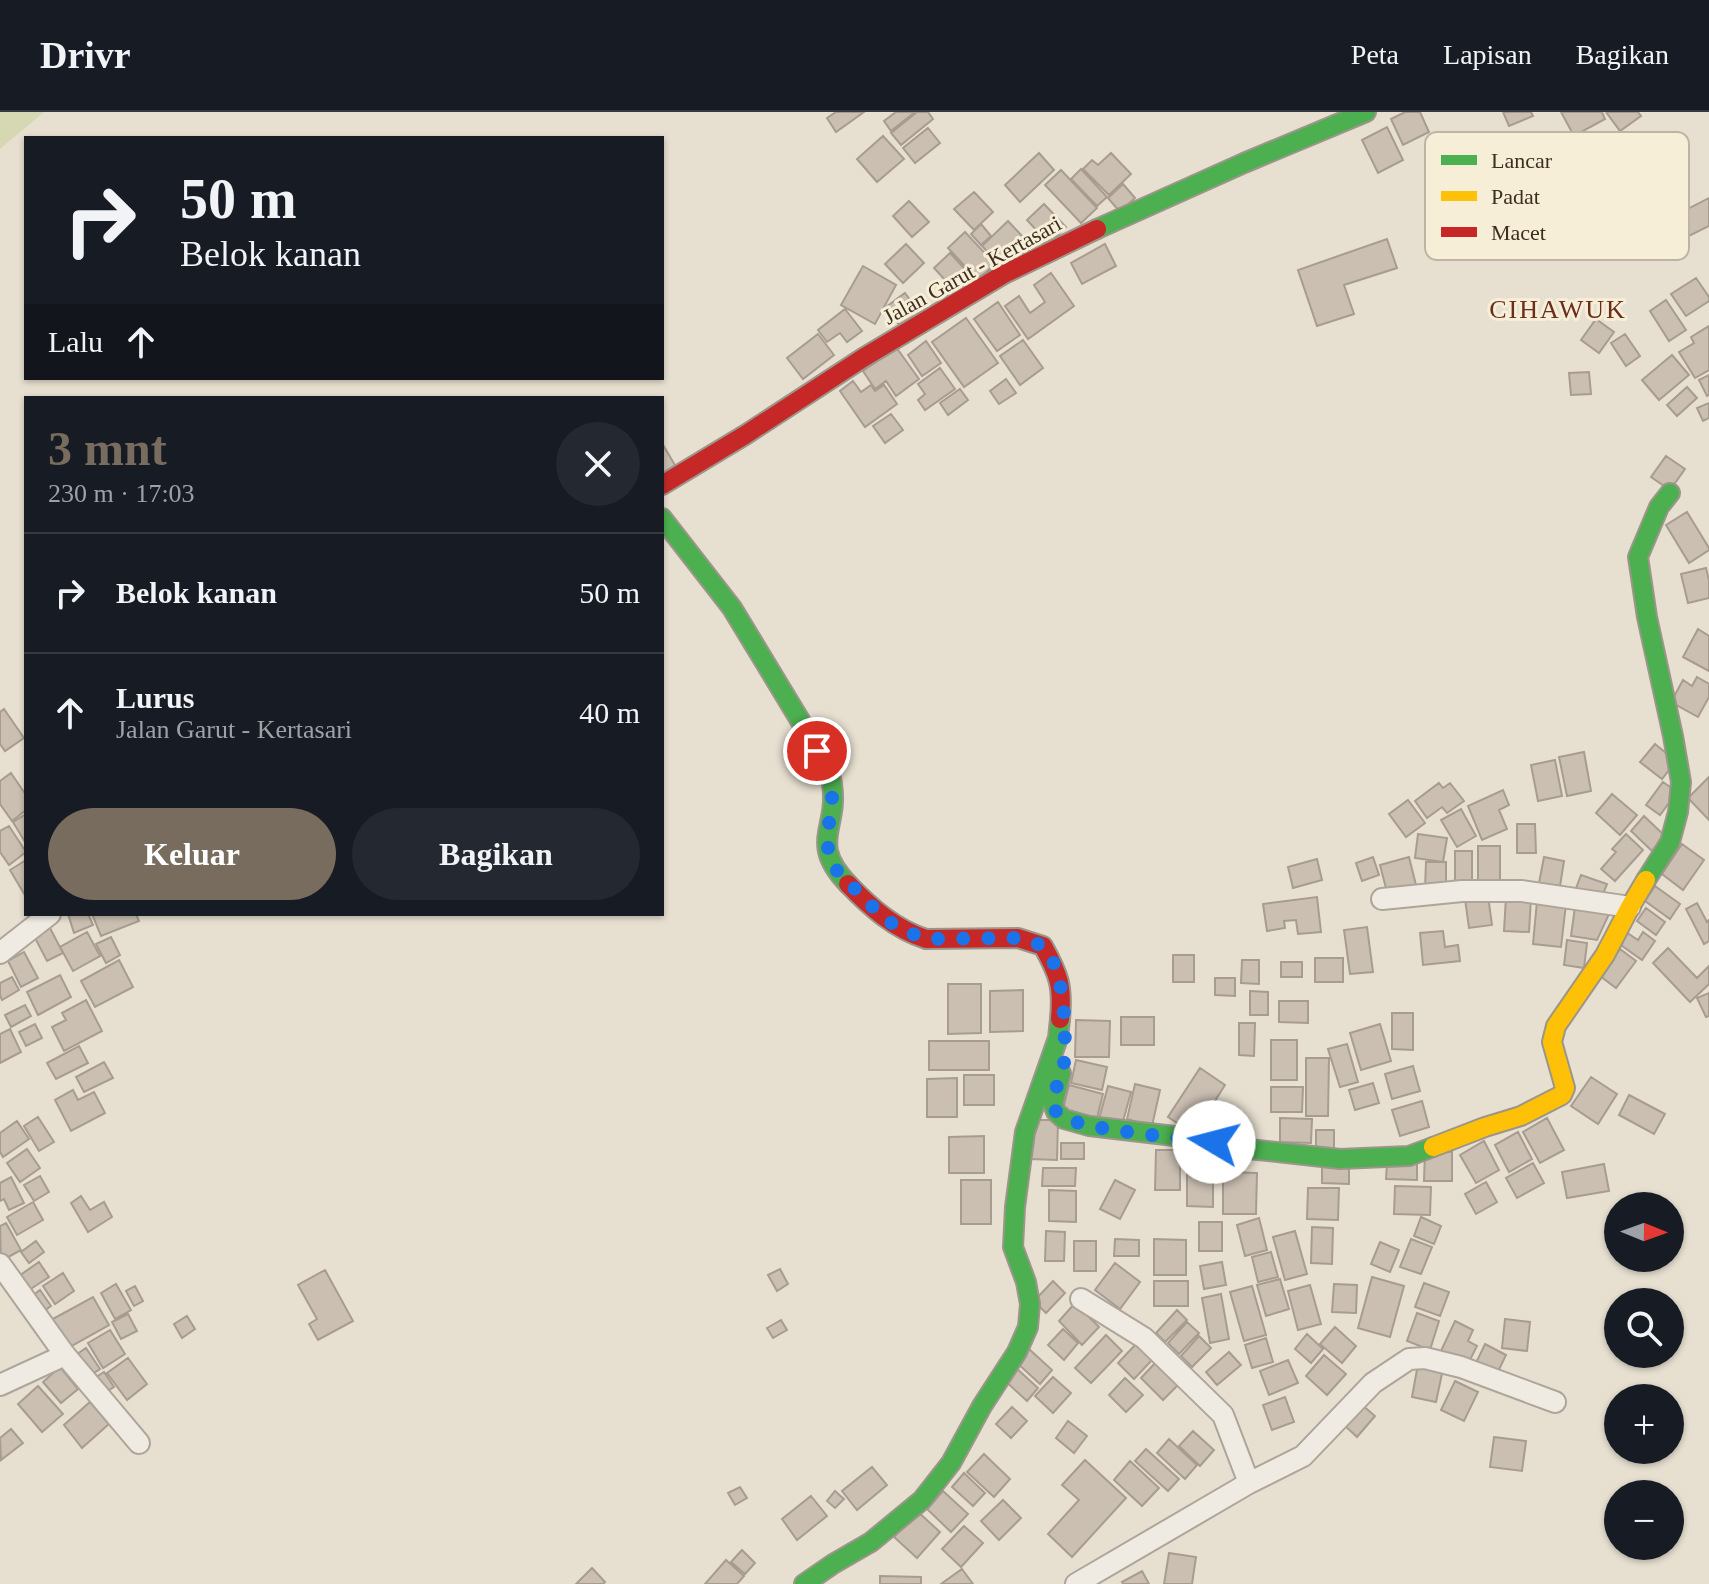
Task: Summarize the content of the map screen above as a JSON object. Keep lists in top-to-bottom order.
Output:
{
  "streets": {
    "street": ["Jalan Garut - Kertasari"]
  },
  "districts": ["CIHAWUK"],
  "legend": ["Lancar", "Padat", "Macet"],
  "north": "right",
  "page": {
    "header": "Drivr",
    "nav": ["Peta", "Lapisan", "Bagikan"],
    "turn": ["50 m", "Belok kanan"],
    "then": "Lalu",
    "heading": ["3 mnt", "230 m · 17:03"],
    "list": [
      {
        "name": "Belok kanan",
        "value": "50 m"
      },
      {
        "name": "Lurus",
        "note": "Jalan Garut - Kertasari",
        "value": "40 m"
      }
    ],
    "buttons": ["Keluar", "Bagikan"],
    "map_buttons": ["+", "−"]
  }
}
